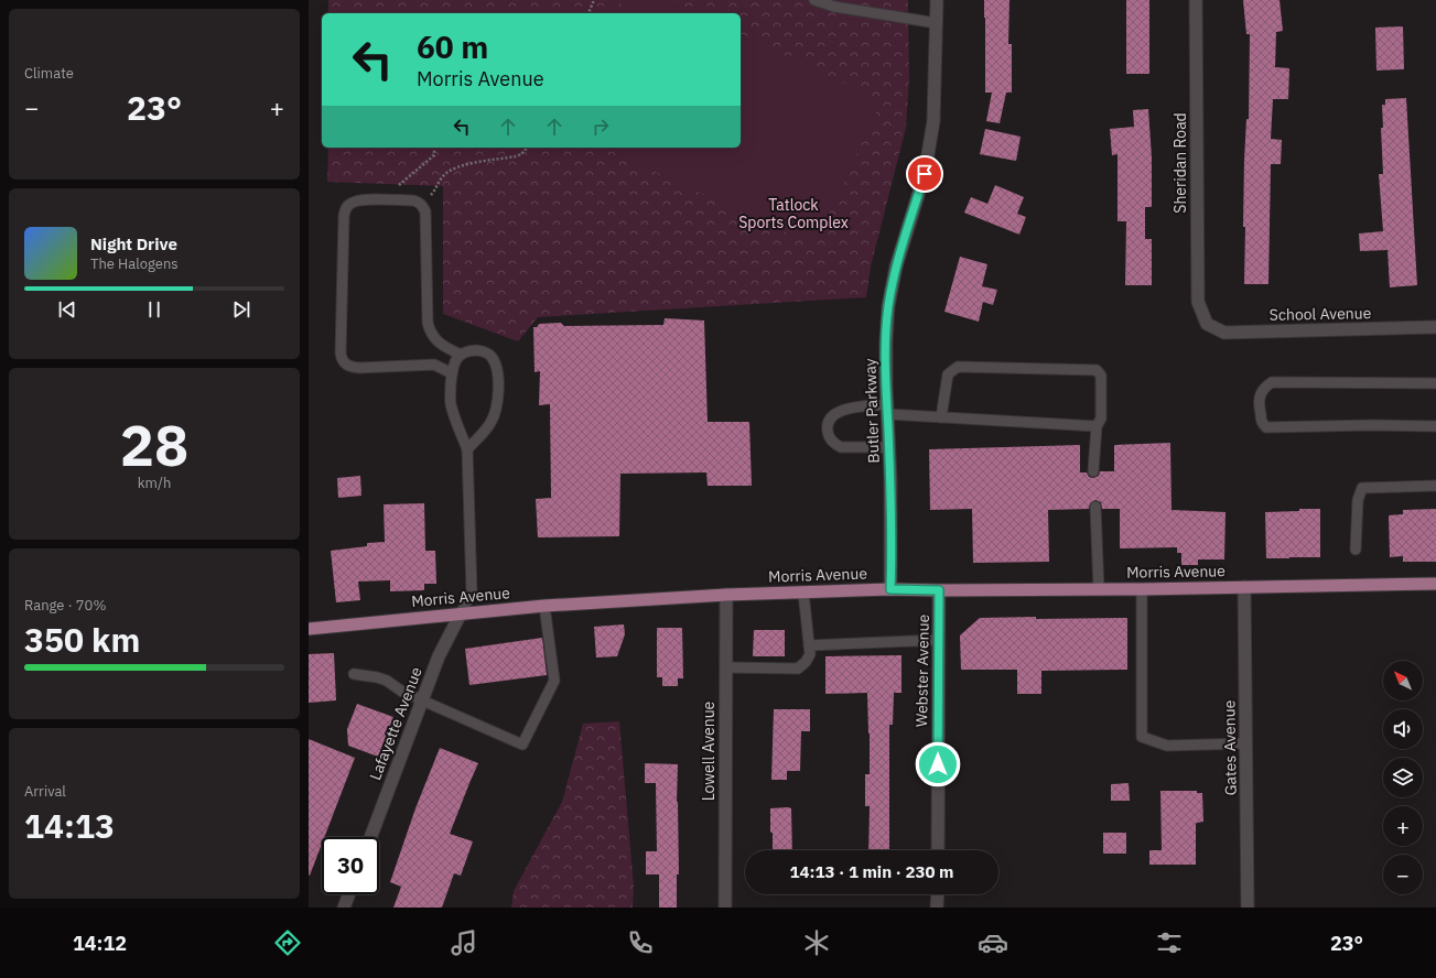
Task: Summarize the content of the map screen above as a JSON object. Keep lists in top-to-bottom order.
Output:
{
  "streets": {
    "main road": ["Morris Avenue"],
    "street": [
      "Sheridan Road",
      "School Avenue",
      "Butler Parkway",
      "Webster Avenue",
      "Lafayette Avenue",
      "Gates Avenue",
      "Lowell Avenue"
    ]
  },
  "crossings": [
    ["Sheridan Road", "School Avenue"],
    ["Butler Parkway", "Morris Avenue"],
    ["Morris Avenue", "Webster Avenue"],
    ["Morris Avenue", "Lafayette Avenue"],
    ["Morris Avenue", "Gates Avenue"],
    ["Morris Avenue", "Lowell Avenue"]
  ],
  "parks": ["Tatlock Sports Complex"],
  "north": "top left",
  "page": {
    "tile": [
      "Climate",
      ["28", "km/h"],
      ["Range · 70%", "350 km"],
      ["Arrival", "14:13"]
    ],
    "turn": ["60 m", "Morris Avenue"],
    "heat": ["−", "23°", "+"],
    "song": ["Night Drive", "The Halogens"],
    "map_buttons": ["+", "−"],
    "limit": "30",
    "trip": "14:13 · 1 min · 230 m",
    "tabs": ["14:12", "23°"]
  }
}
